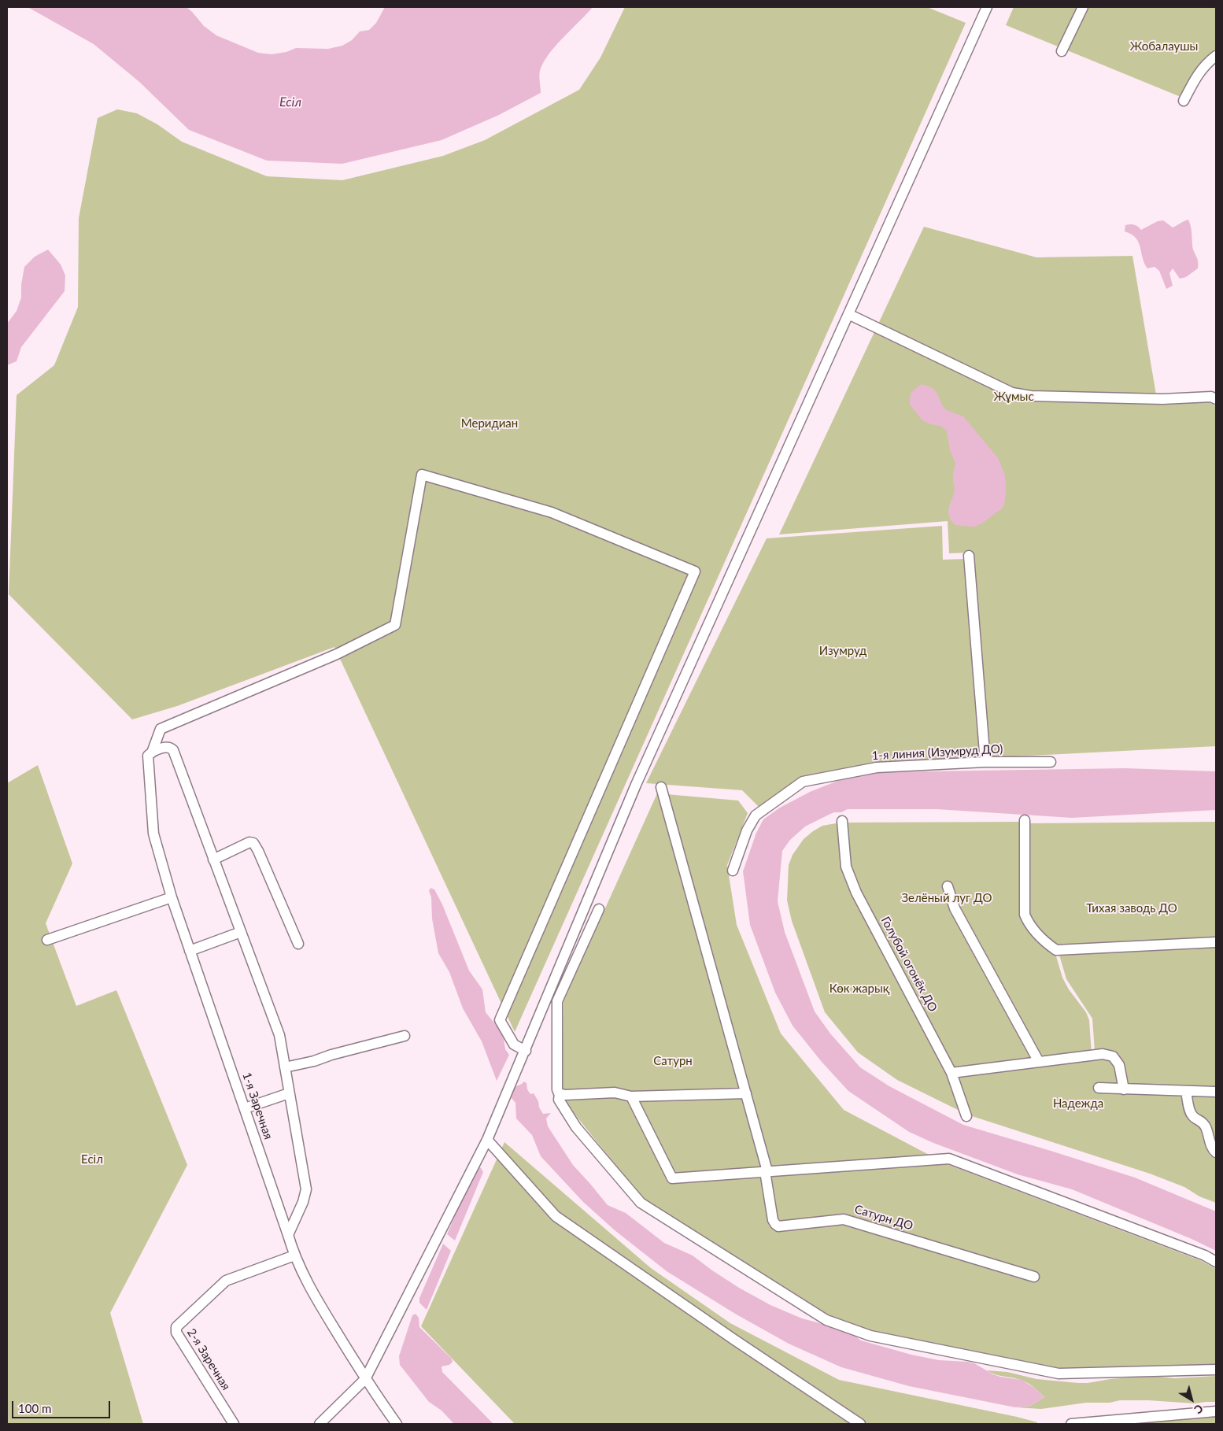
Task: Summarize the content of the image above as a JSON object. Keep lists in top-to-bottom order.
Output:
{
  "streets": {
    "street": [
      "1-я линия (Изумруд ДО)",
      "Голубой огонёк ДО",
      "1-я Заречная",
      "Сатурн ДО",
      "2-я Заречная"
    ]
  },
  "crossings": [
    ["1-я Заречная", "2-я Заречная"]
  ],
  "water": ["Есіл"],
  "parks": [
    "Жобалаушы",
    "Жұмыс",
    "Меридиан",
    "Изумруд",
    "Зелёный луг ДО",
    "Тихая заводь ДО",
    "Көк жарық",
    "Сатурн",
    "Надежда",
    "Есіл"
  ],
  "scale_bar": "100 m",
  "north": "bottom right"
}
